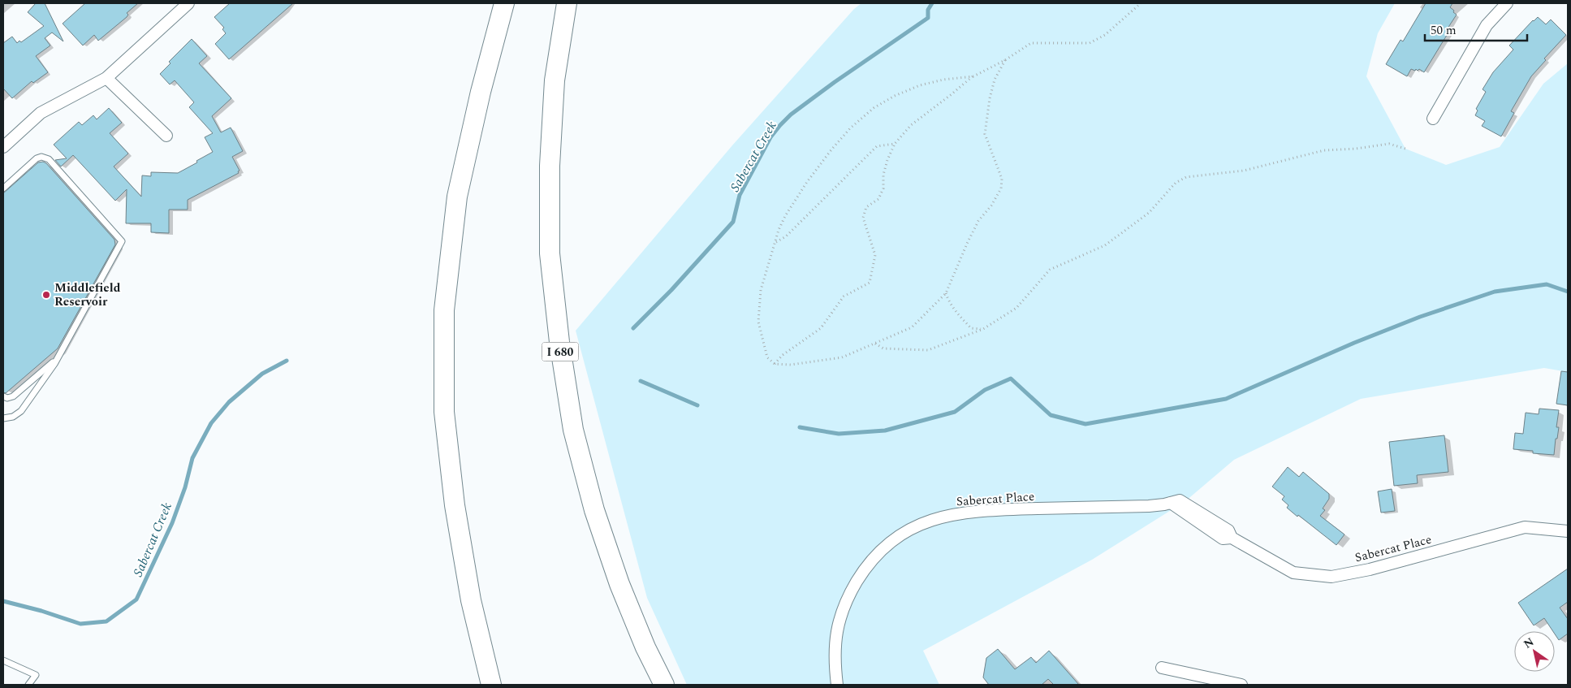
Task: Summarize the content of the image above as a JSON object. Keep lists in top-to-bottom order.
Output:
{
  "streets": {
    "highway": ["I 680"],
    "street": ["Sabercat Place"]
  },
  "water": ["Sabercat Creek"],
  "places": ["Middlefield Reservoir"],
  "scale_bar": "50 m",
  "north": "top left"
}
